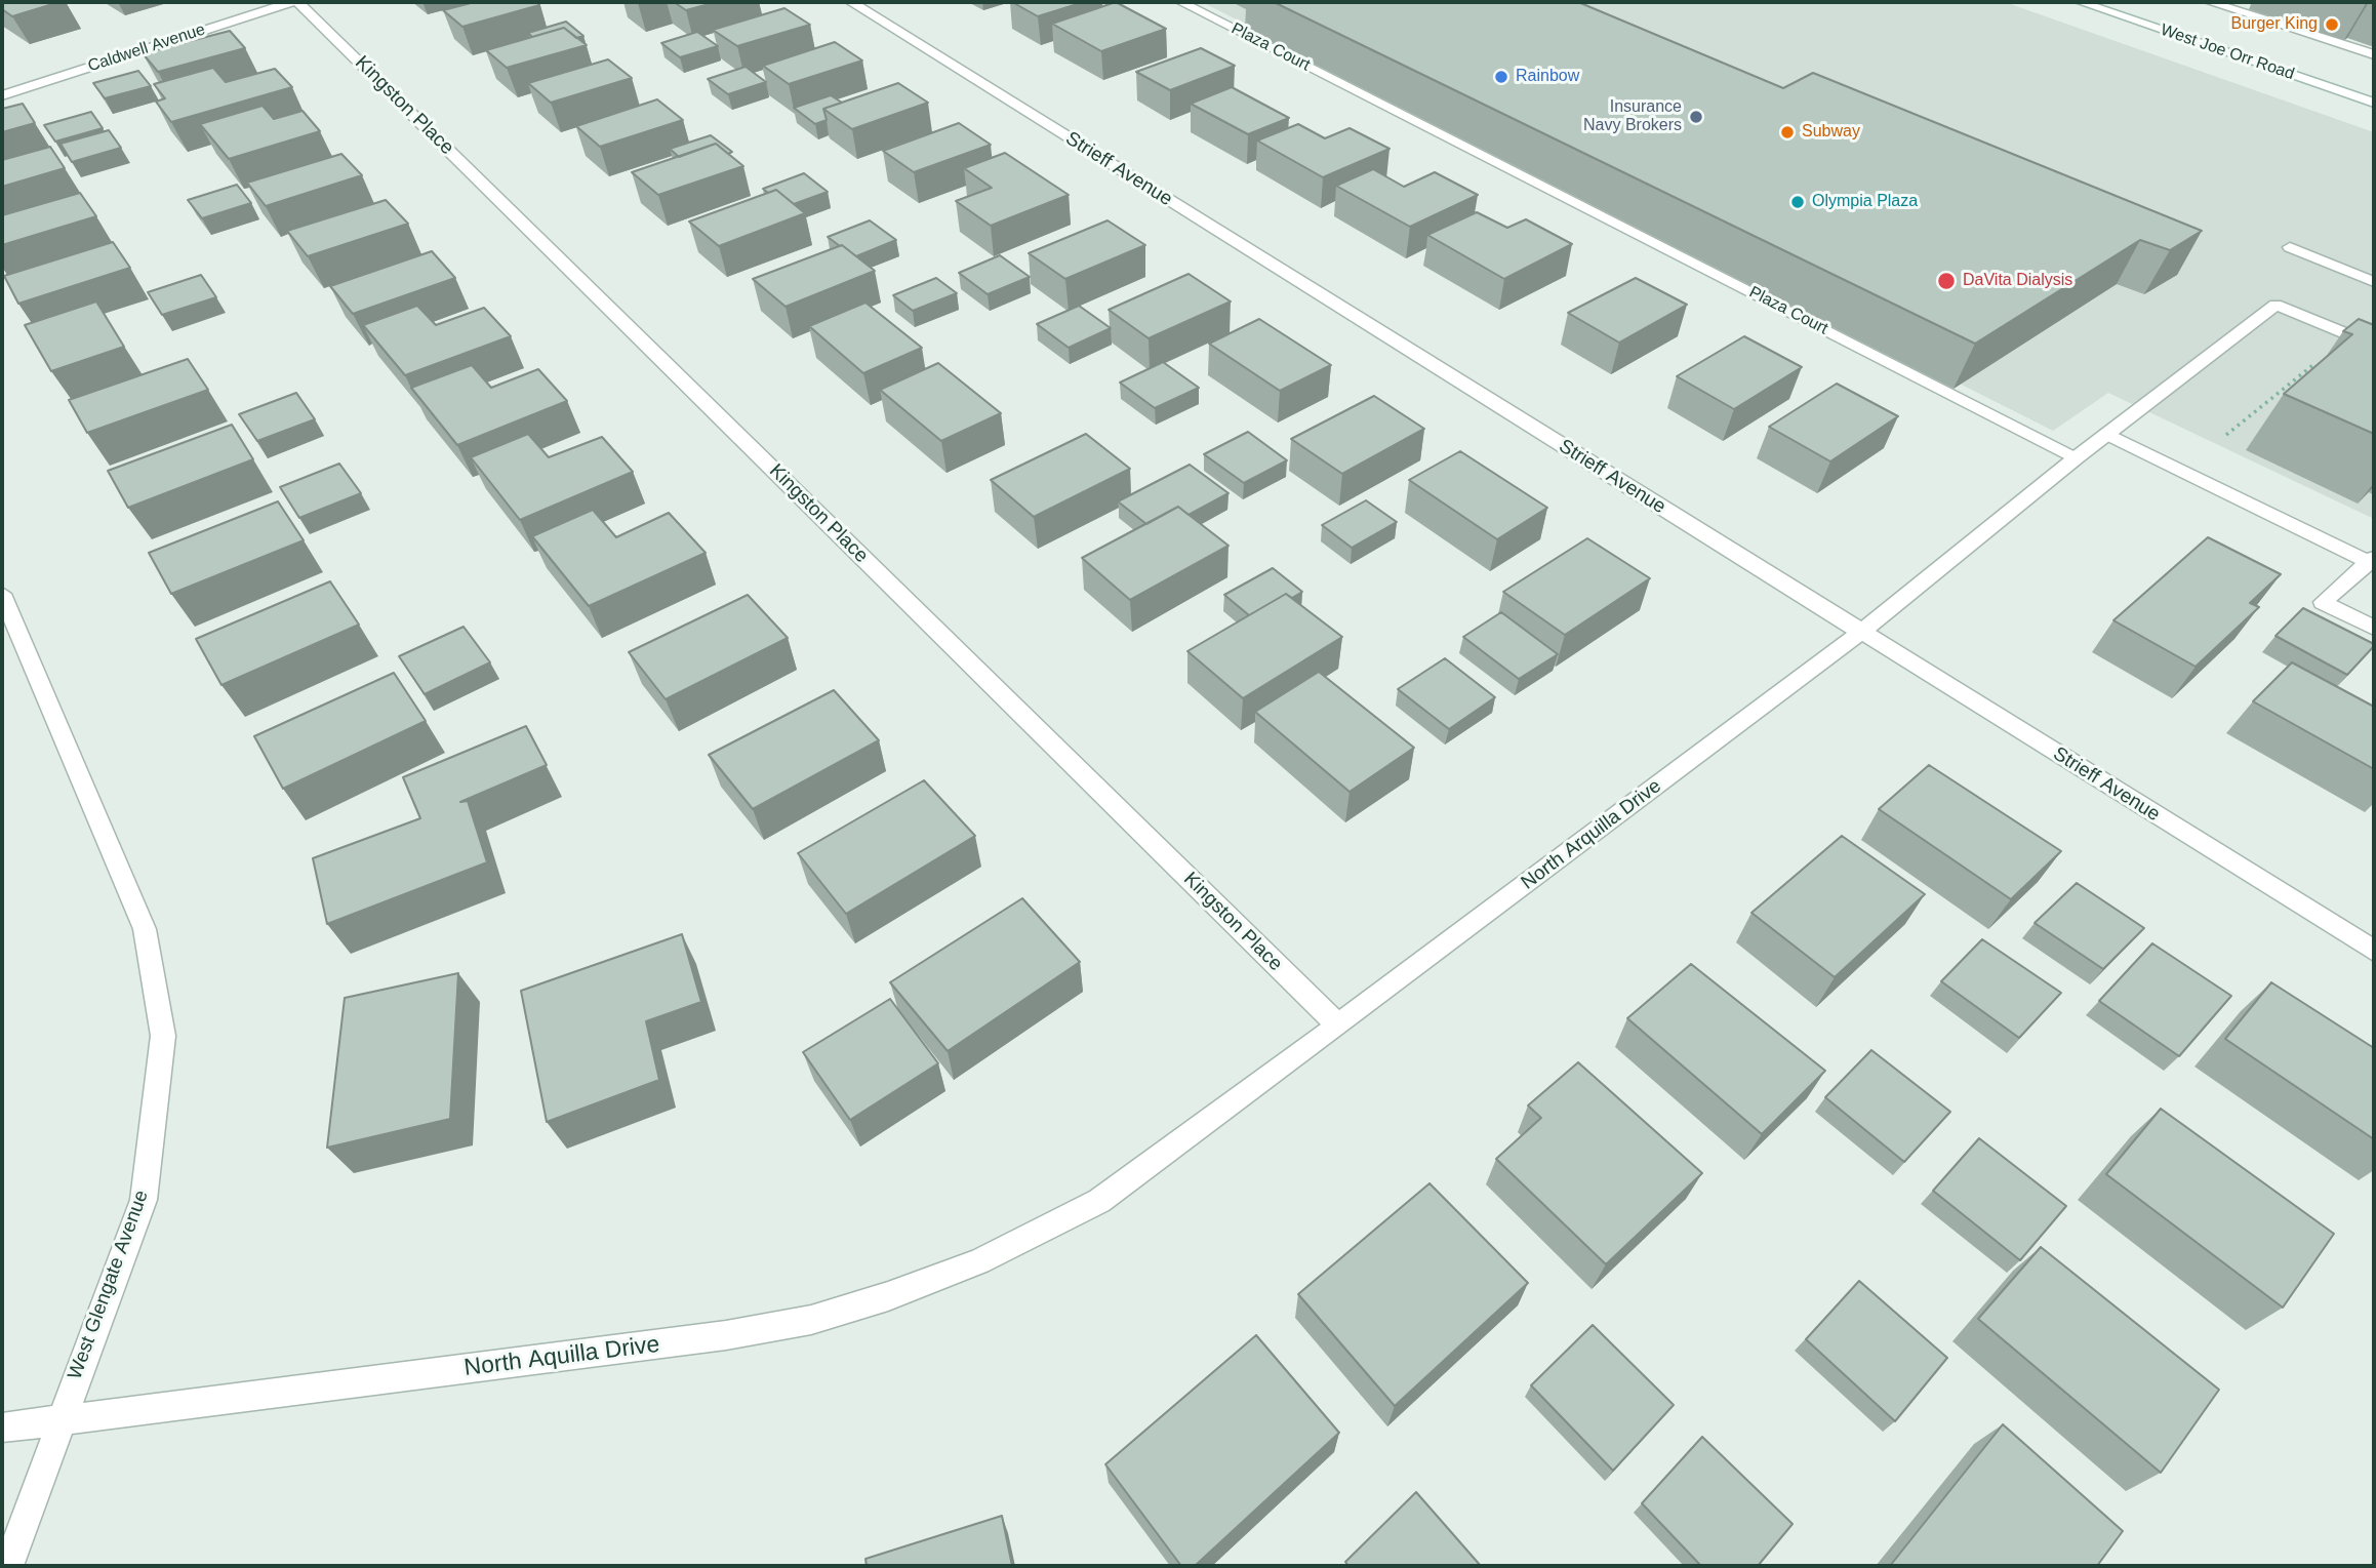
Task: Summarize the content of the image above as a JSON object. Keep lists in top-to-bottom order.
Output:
{
  "streets": {
    "street": [
      "Plaza Court",
      "Caldwell Avenue",
      "West Joe Orr Road",
      "Kingston Place",
      "Strieff Avenue",
      "North Arquilla Drive",
      "West Glengate Avenue",
      "North Aquilla Drive"
    ]
  },
  "crossings": [
    ["Plaza Court", "North Arquilla Drive"],
    ["Kingston Place", "North Arquilla Drive"],
    ["Strieff Avenue", "North Arquilla Drive"],
    ["North Arquilla Drive", "North Aquilla Drive"],
    ["West Glengate Avenue", "North Aquilla Drive"]
  ],
  "places": [
    "Burger King",
    "Rainbow",
    "Insurance Navy Brokers",
    "Subway",
    "Olympia Plaza",
    "DaVita Dialysis"
  ]
}
